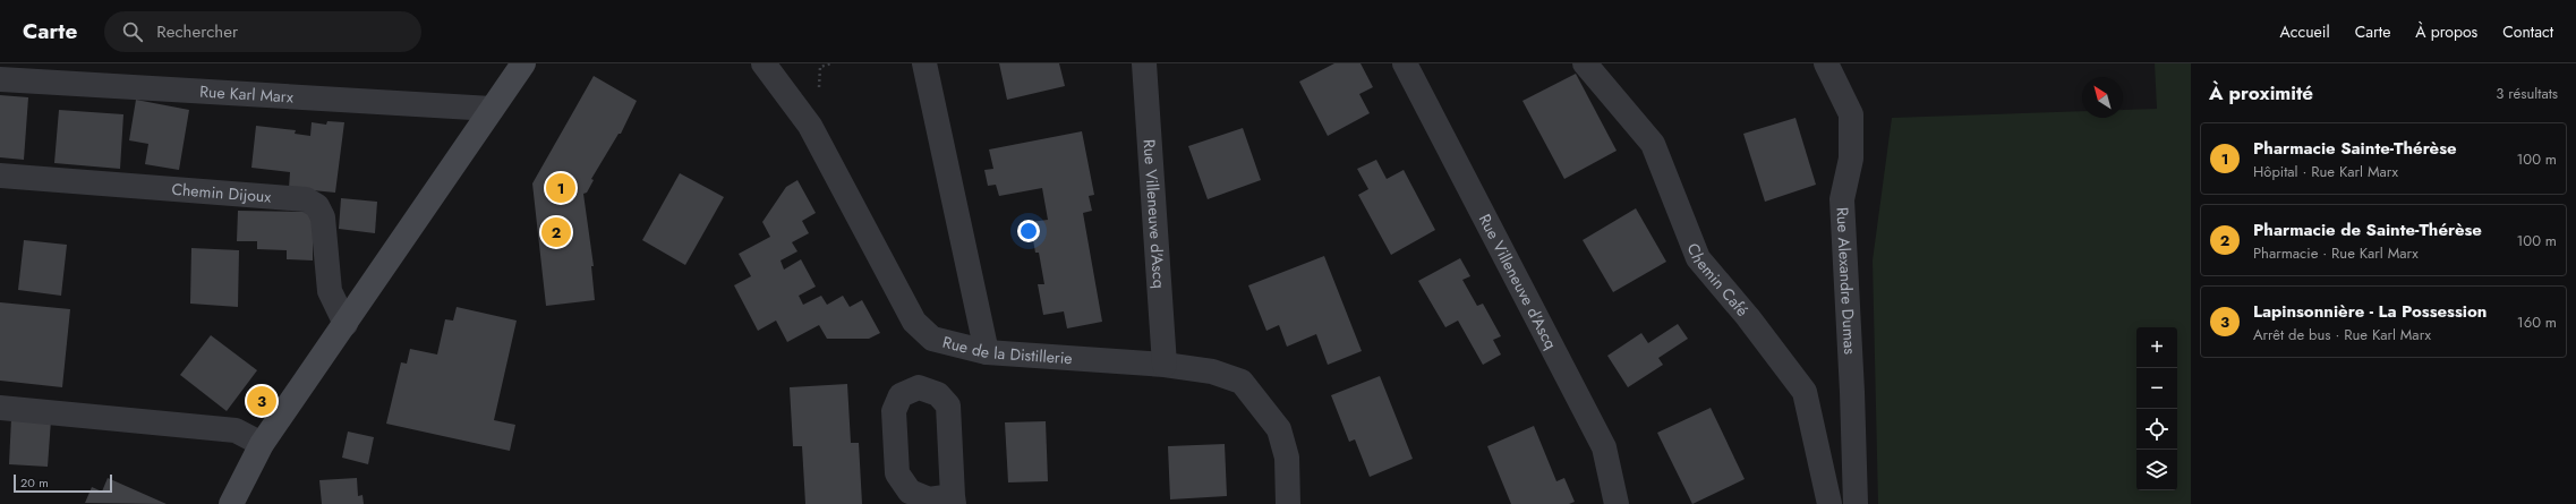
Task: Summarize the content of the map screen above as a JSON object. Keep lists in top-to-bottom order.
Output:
{
  "streets": {
    "street": [
      "Rue Karl Marx",
      "Chemin Dijoux",
      "Rue Villeneuve d'Ascq",
      "Chemin Café",
      "Rue Alexandre Dumas",
      "Rue de la Distillerie"
    ]
  },
  "crossings": [
    ["Rue Villeneuve d'Ascq", "Rue de la Distillerie"]
  ],
  "scale_bar": "20 m",
  "north": "top left",
  "page": {
    "header": "Carte",
    "search": "Rechercher",
    "nav": [
      "Accueil",
      "Carte",
      "À propos",
      "Contact"
    ],
    "heading": ["À proximité", "3 résultats"],
    "list": [
      {
        "mark": "1",
        "name": "Pharmacie Sainte-Thérèse",
        "note": "Hôpital · Rue Karl Marx",
        "value": "100 m"
      },
      {
        "mark": "2",
        "name": "Pharmacie de Sainte-Thérèse",
        "note": "Pharmacie · Rue Karl Marx",
        "value": "100 m"
      },
      {
        "mark": "3",
        "name": "Lapinsonnière - La Possession",
        "note": "Arrêt de bus · Rue Karl Marx",
        "value": "160 m"
      }
    ],
    "pins": ["1", "2", "3"],
    "map_buttons": ["+", "−"],
    "scale": "20 m"
  }
}
